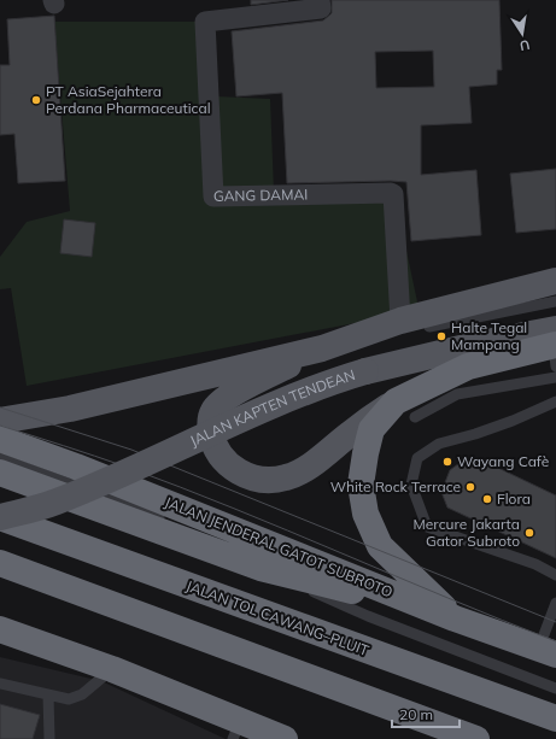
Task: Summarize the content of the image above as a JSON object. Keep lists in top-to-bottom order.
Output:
{
  "streets": {
    "highway": ["JALAN JENDERAL GATOT SUBROTO", "JALAN TOL CAWANG–PLUIT"],
    "main road": ["JALAN KAPTEN TENDEAN"],
    "street": ["GANG DAMAI"]
  },
  "crossings": [
    ["JALAN KAPTEN TENDEAN", "JALAN TOL CAWANG–PLUIT"]
  ],
  "places": [
    "PT AsiaSejahtera Perdana Pharmaceutical",
    "Halte Tegal Mampang",
    "Wayang Cafè",
    "White Rock Terrace",
    "Flora",
    "Mercure Jakarta Gator Subroto"
  ],
  "scale_bar": "20 m",
  "north": "bottom"
}
